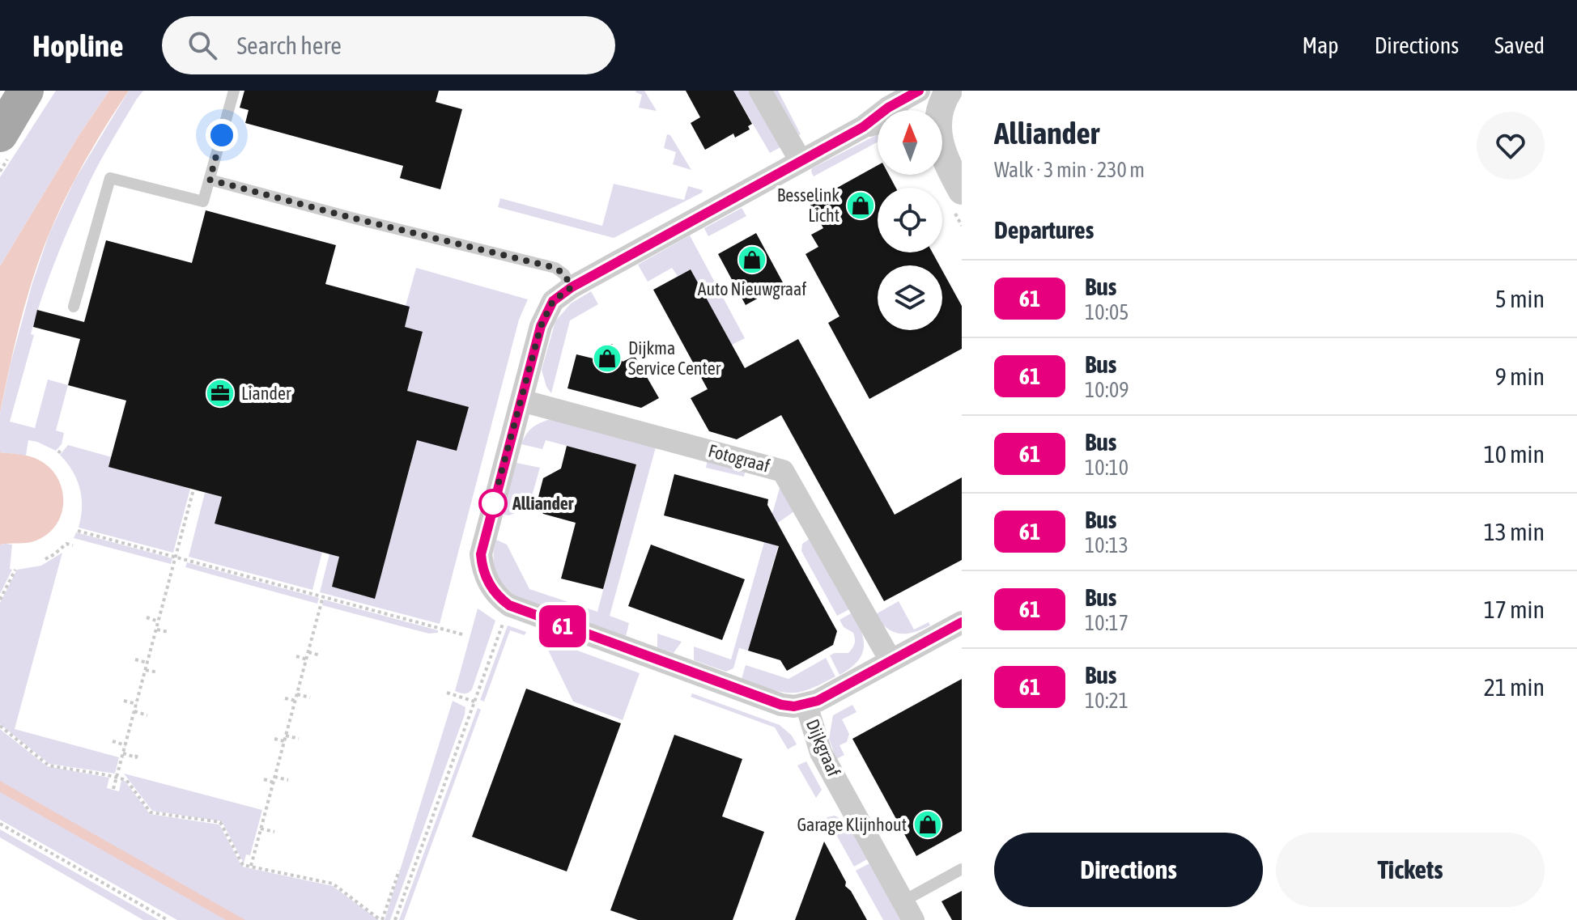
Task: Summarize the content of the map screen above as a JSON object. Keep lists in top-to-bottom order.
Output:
{
  "streets": {
    "street": ["Fotograaf", "Dijkgraaf"]
  },
  "crossings": [
    ["Fotograaf", "Dijkgraaf"]
  ],
  "places": {
    "shop": [
      "Besselink Licht",
      "Auto Nieuwgraaf",
      "Dijkma Service Center",
      "Garage Klijnhout"
    ],
    "office": ["Liander"],
    "other": ["Alliander"]
  },
  "lines": ["bus line 61"],
  "north": "top",
  "page": {
    "header": "Hopline",
    "search": "Search here",
    "nav": ["Map", "Directions", "Saved"],
    "on_map": "61",
    "heading": [
      ["Alliander", "Walk · 3 min · 230 m"],
      "Departures"
    ],
    "list": [
      {
        "mark": "61",
        "name": "Bus",
        "note": "10:05",
        "value": "5 min"
      },
      {
        "mark": "61",
        "name": "Bus",
        "note": "10:09",
        "value": "9 min"
      },
      {
        "mark": "61",
        "name": "Bus",
        "note": "10:10",
        "value": "10 min"
      },
      {
        "mark": "61",
        "name": "Bus",
        "note": "10:13",
        "value": "13 min"
      },
      {
        "mark": "61",
        "name": "Bus",
        "note": "10:17",
        "value": "17 min"
      },
      {
        "mark": "61",
        "name": "Bus",
        "note": "10:21",
        "value": "21 min"
      }
    ],
    "buttons": ["Directions", "Tickets"]
  }
}
